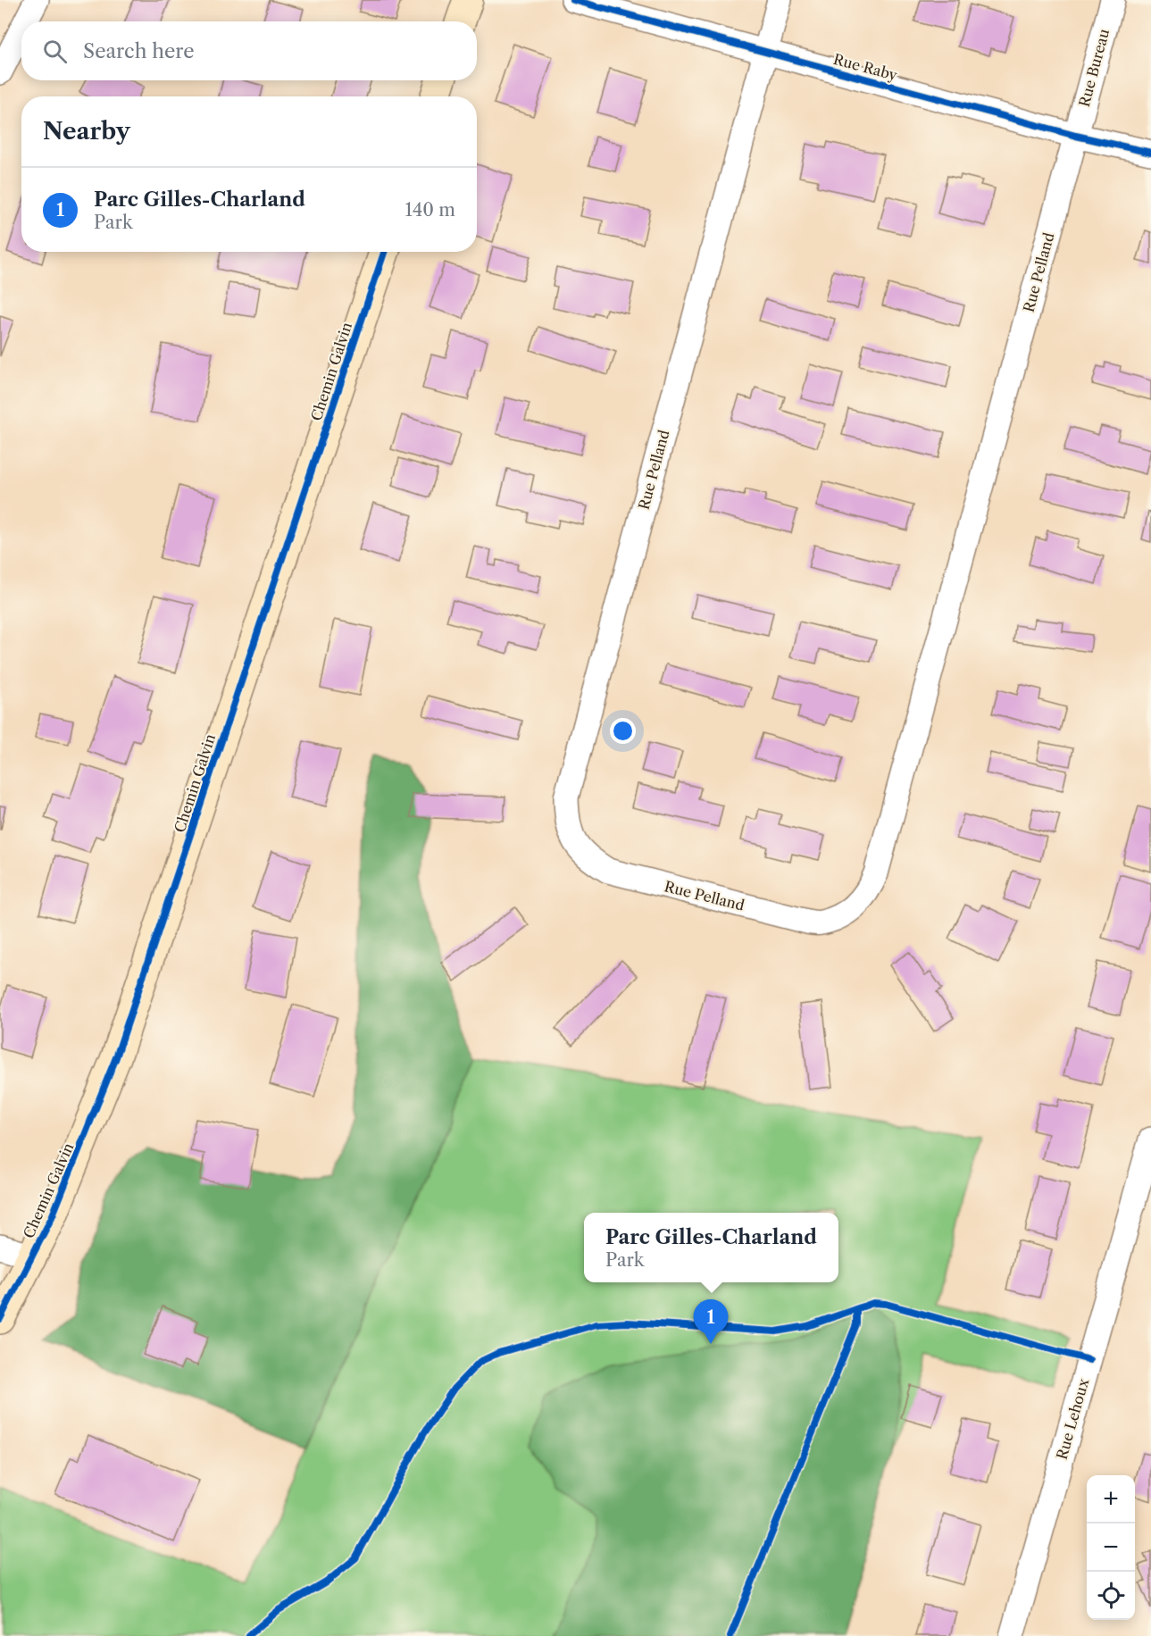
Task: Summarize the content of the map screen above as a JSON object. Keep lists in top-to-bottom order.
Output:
{
  "streets": {
    "street": [
      "Rue Raby",
      "Rue Bureau",
      "Rue Pelland",
      "Chemin Galvin",
      "Rue Lehoux"
    ]
  },
  "crossings": [
    ["Rue Raby", "Rue Bureau"],
    ["Rue Raby", "Rue Pelland"],
    ["Rue Bureau", "Rue Pelland"]
  ],
  "page": {
    "search": "Search here",
    "heading": "Nearby",
    "list": [
      {
        "mark": "1",
        "name": "Parc Gilles-Charland",
        "note": "Park",
        "value": "140 m"
      }
    ],
    "popup": ["Parc Gilles-Charland", "Park"],
    "pins": "1",
    "map_buttons": ["+", "−"]
  }
}
